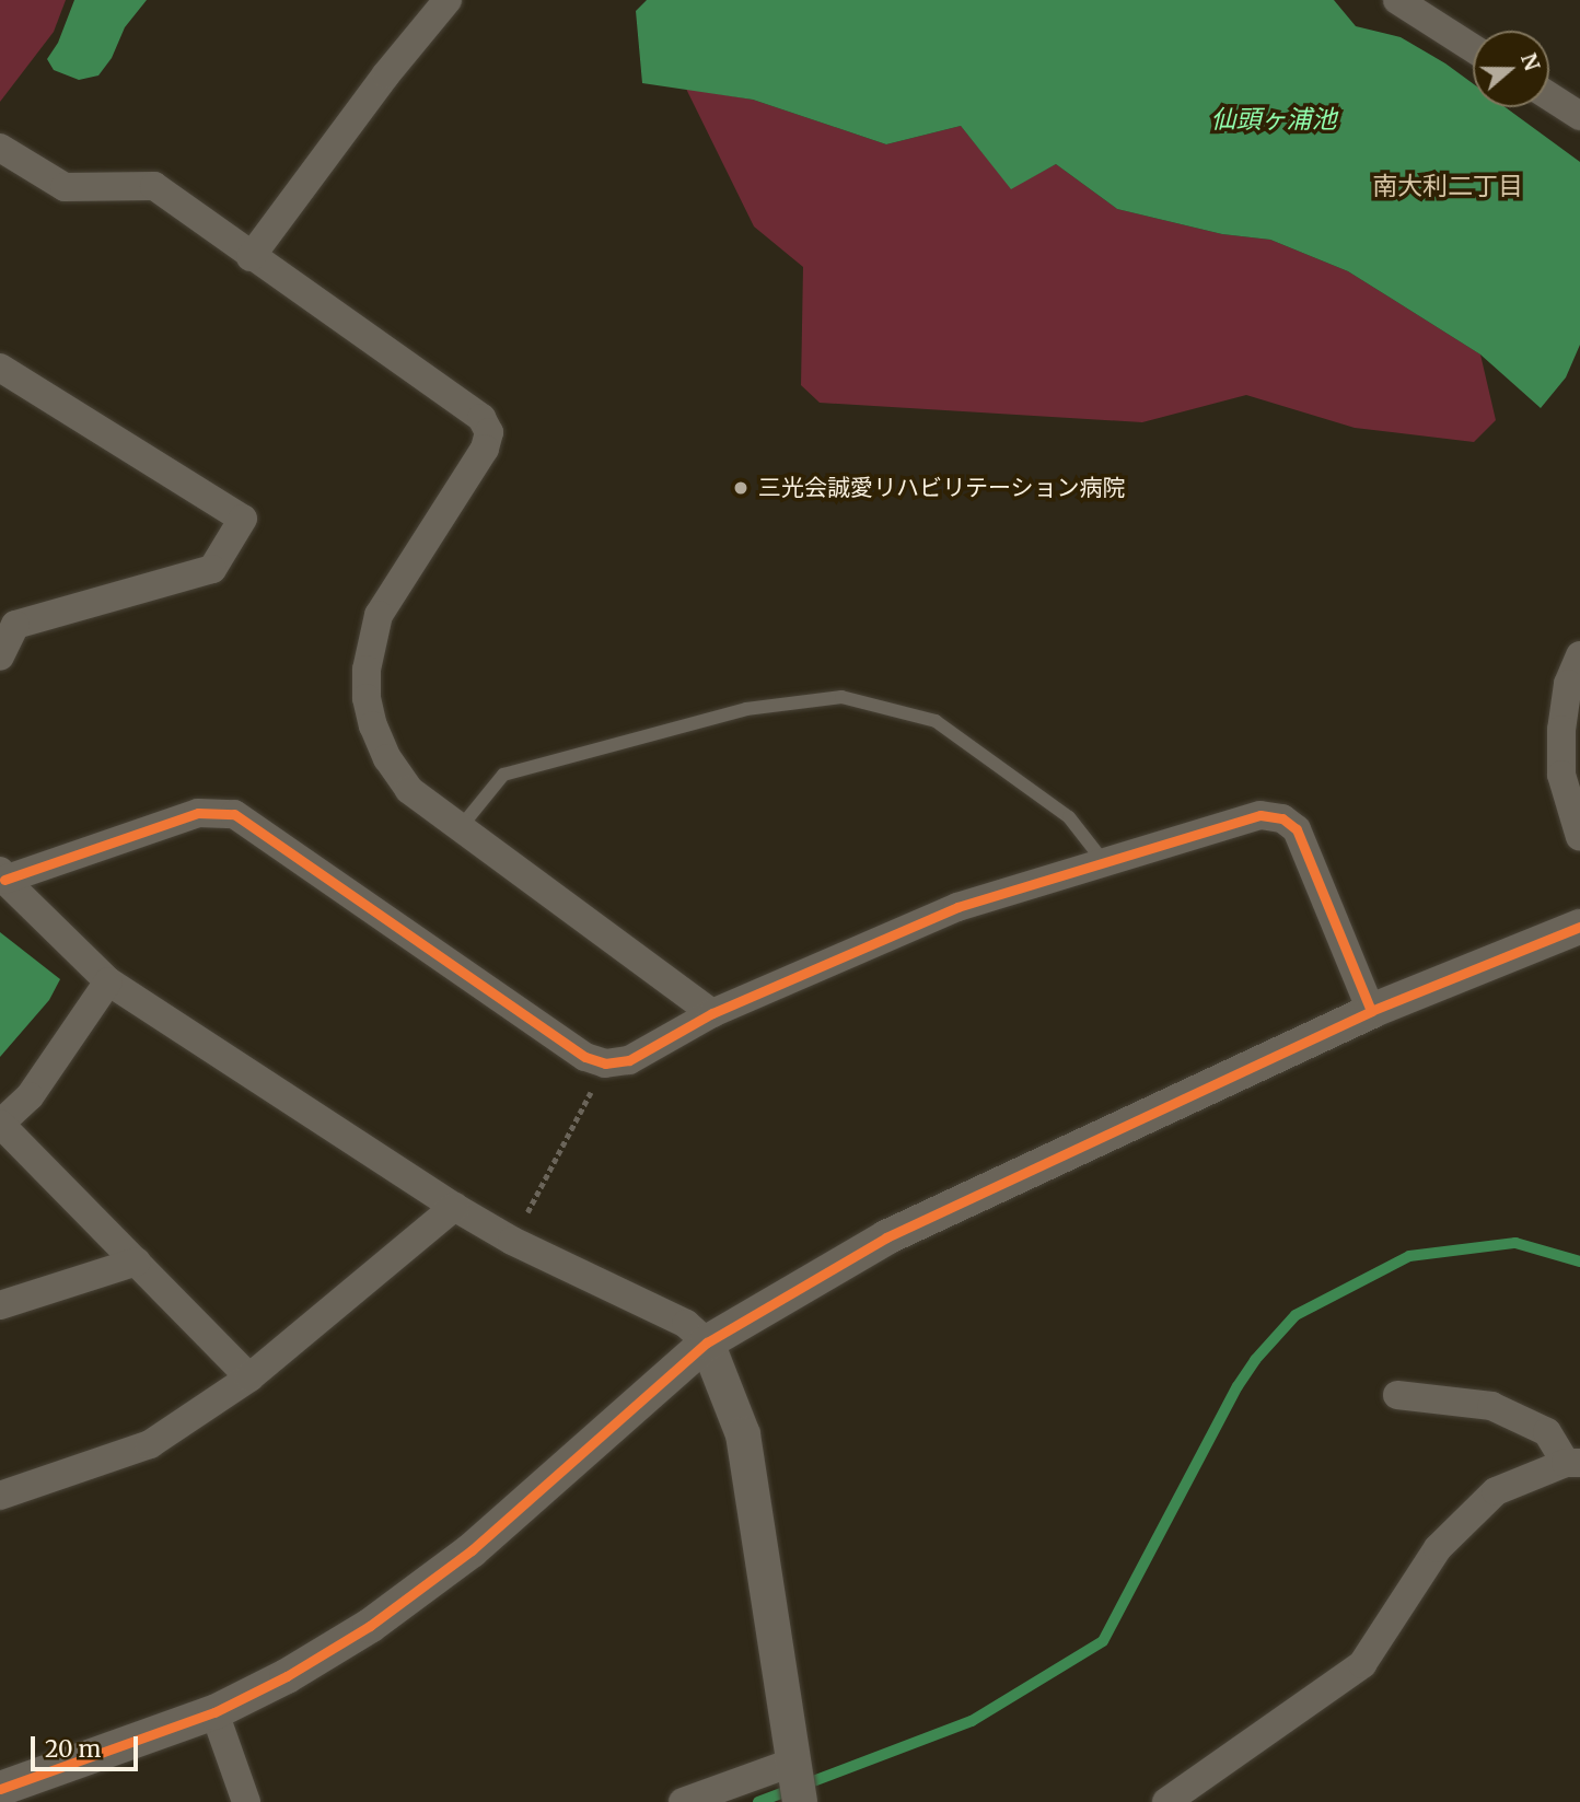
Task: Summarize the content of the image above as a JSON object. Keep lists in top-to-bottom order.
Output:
{
  "districts": ["南大利二丁目"],
  "water": ["仙頭ヶ浦池"],
  "places": ["三光会誠愛リハビリテーション病院"],
  "scale_bar": "20 m",
  "north": "right"
}
